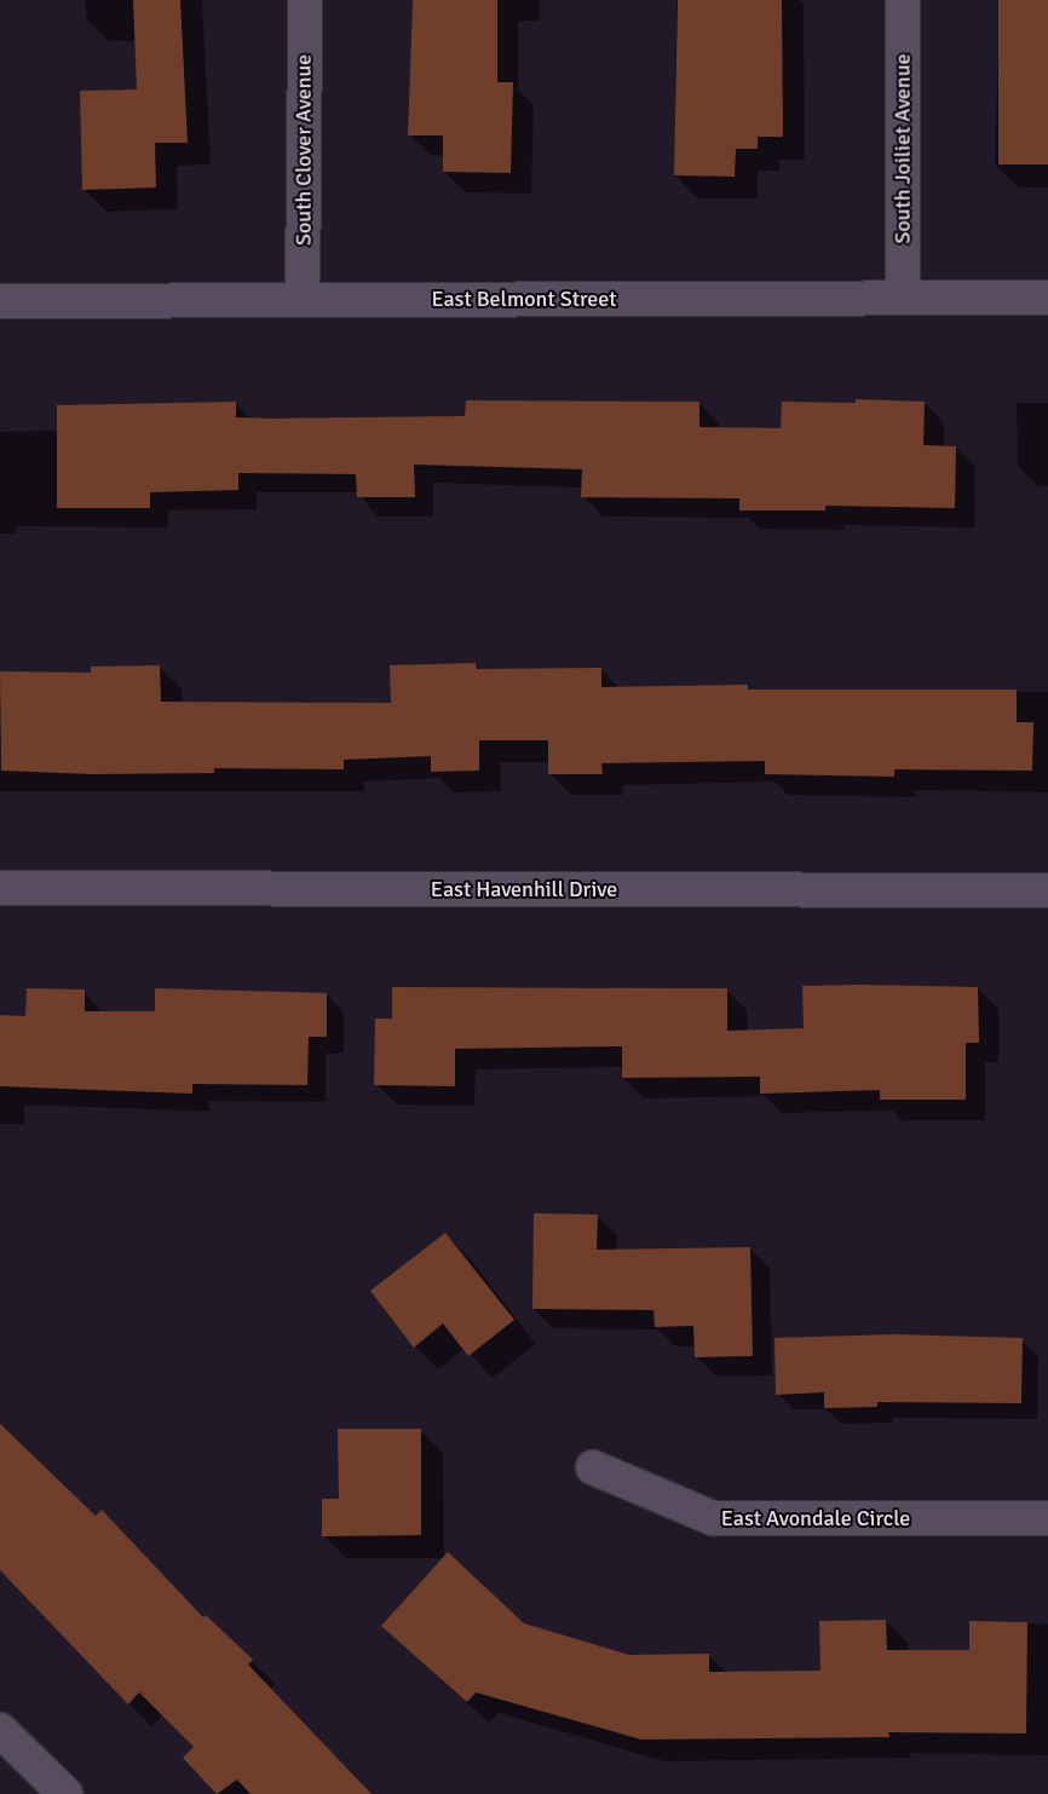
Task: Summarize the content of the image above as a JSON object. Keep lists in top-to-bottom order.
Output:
{
  "streets": {
    "street": [
      "South Joiliet Avenue",
      "South Clover Avenue",
      "East Belmont Street",
      "East Havenhill Drive",
      "East Avondale Circle"
    ]
  },
  "crossings": [
    ["South Joiliet Avenue", "East Belmont Street"],
    ["South Clover Avenue", "East Belmont Street"]
  ]
}
